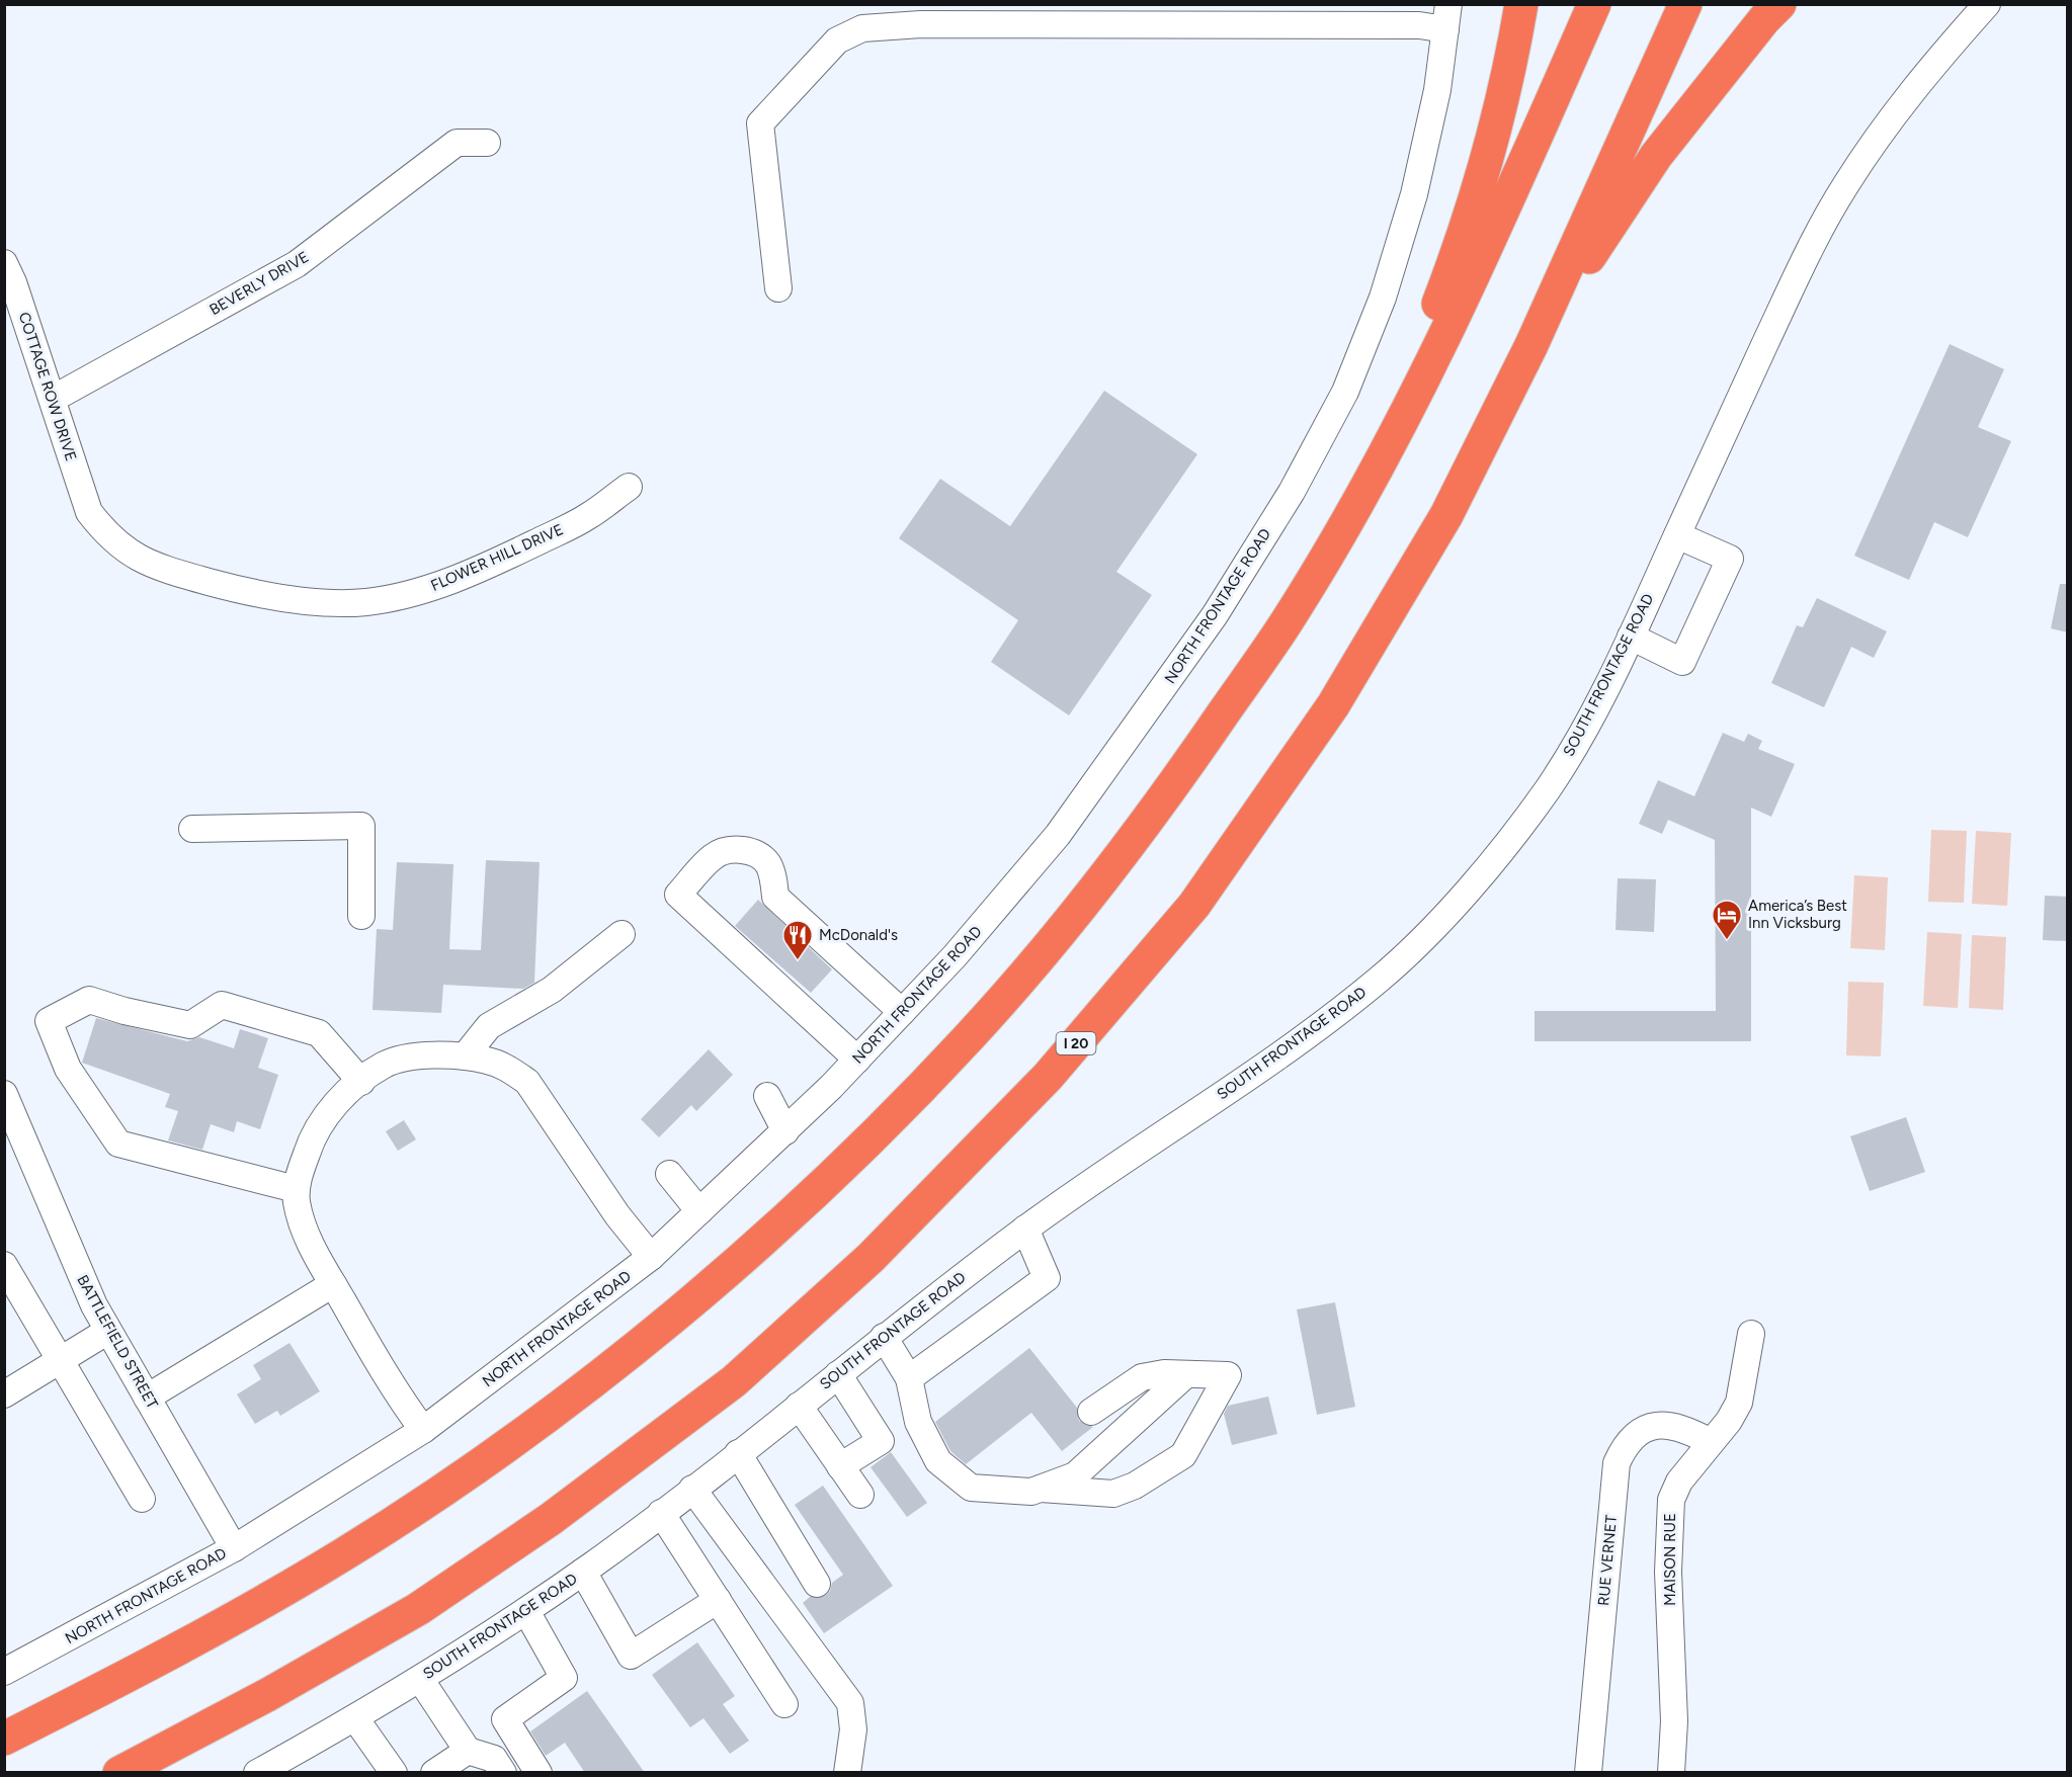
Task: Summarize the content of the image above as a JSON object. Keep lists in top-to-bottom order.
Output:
{
  "streets": {
    "highway": ["I 20"],
    "street": [
      "BEVERLY DRIVE",
      "COTTAGE ROW DRIVE",
      "FLOWER HILL DRIVE",
      "NORTH FRONTAGE ROAD",
      "SOUTH FRONTAGE ROAD",
      "BATTLEFIELD STREET",
      "MAISON RUE",
      "RUE VERNET"
    ]
  },
  "crossings": [
    ["BEVERLY DRIVE", "COTTAGE ROW DRIVE"],
    ["COTTAGE ROW DRIVE", "FLOWER HILL DRIVE"],
    ["NORTH FRONTAGE ROAD", "BATTLEFIELD STREET"],
    ["MAISON RUE", "RUE VERNET"]
  ],
  "places": {
    "hotel": ["America’s Best Inn Vicksburg"],
    "restaurant": ["McDonald's"]
  }
}
